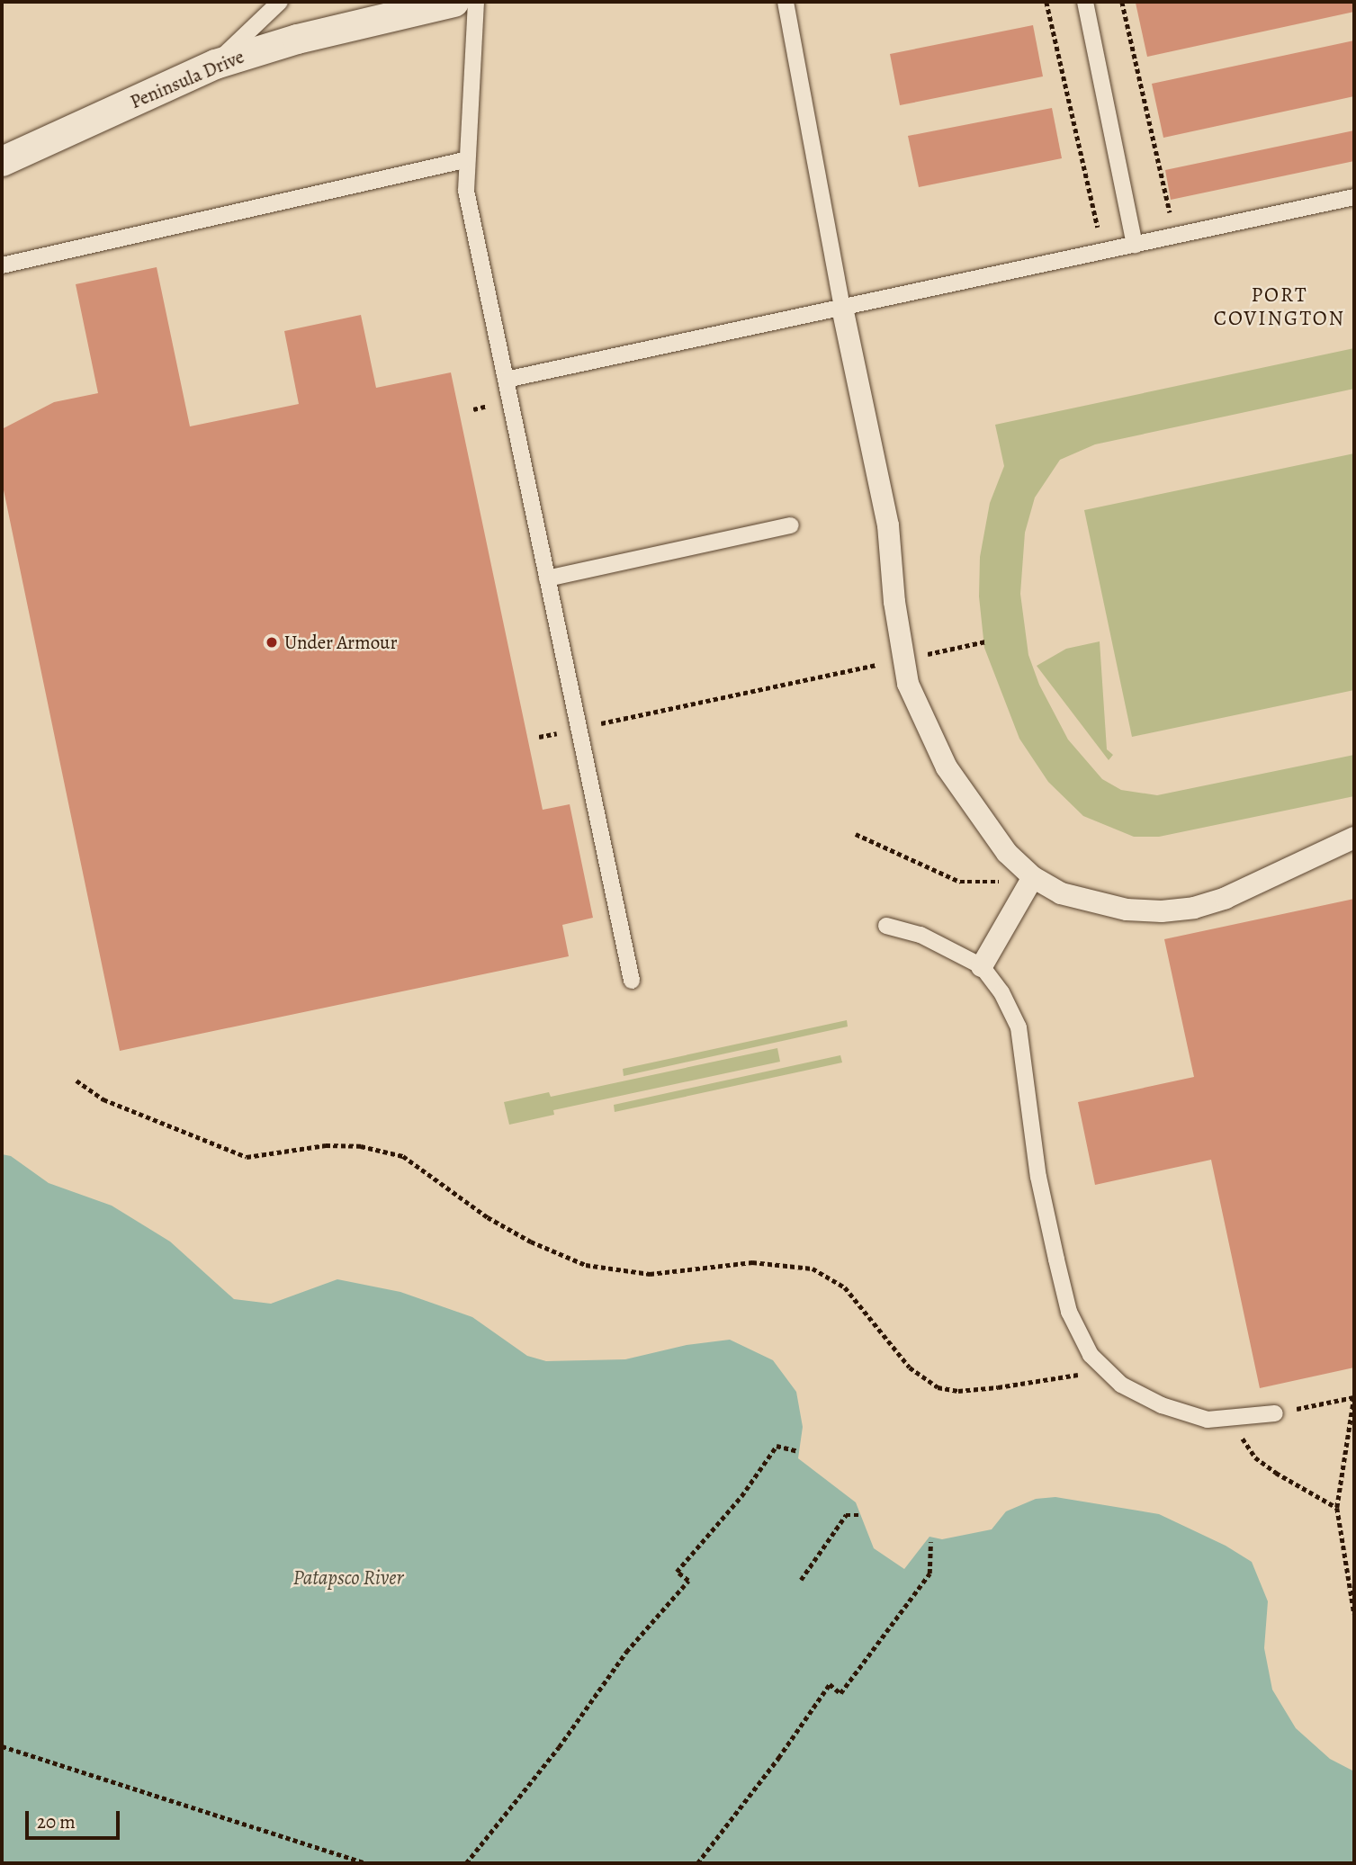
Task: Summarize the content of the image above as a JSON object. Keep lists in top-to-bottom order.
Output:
{
  "streets": {
    "street": ["Peninsula Drive"]
  },
  "districts": ["PORT COVINGTON"],
  "water": ["Patapsco River"],
  "places": ["Under Armour"],
  "scale_bar": "20 m"
}
